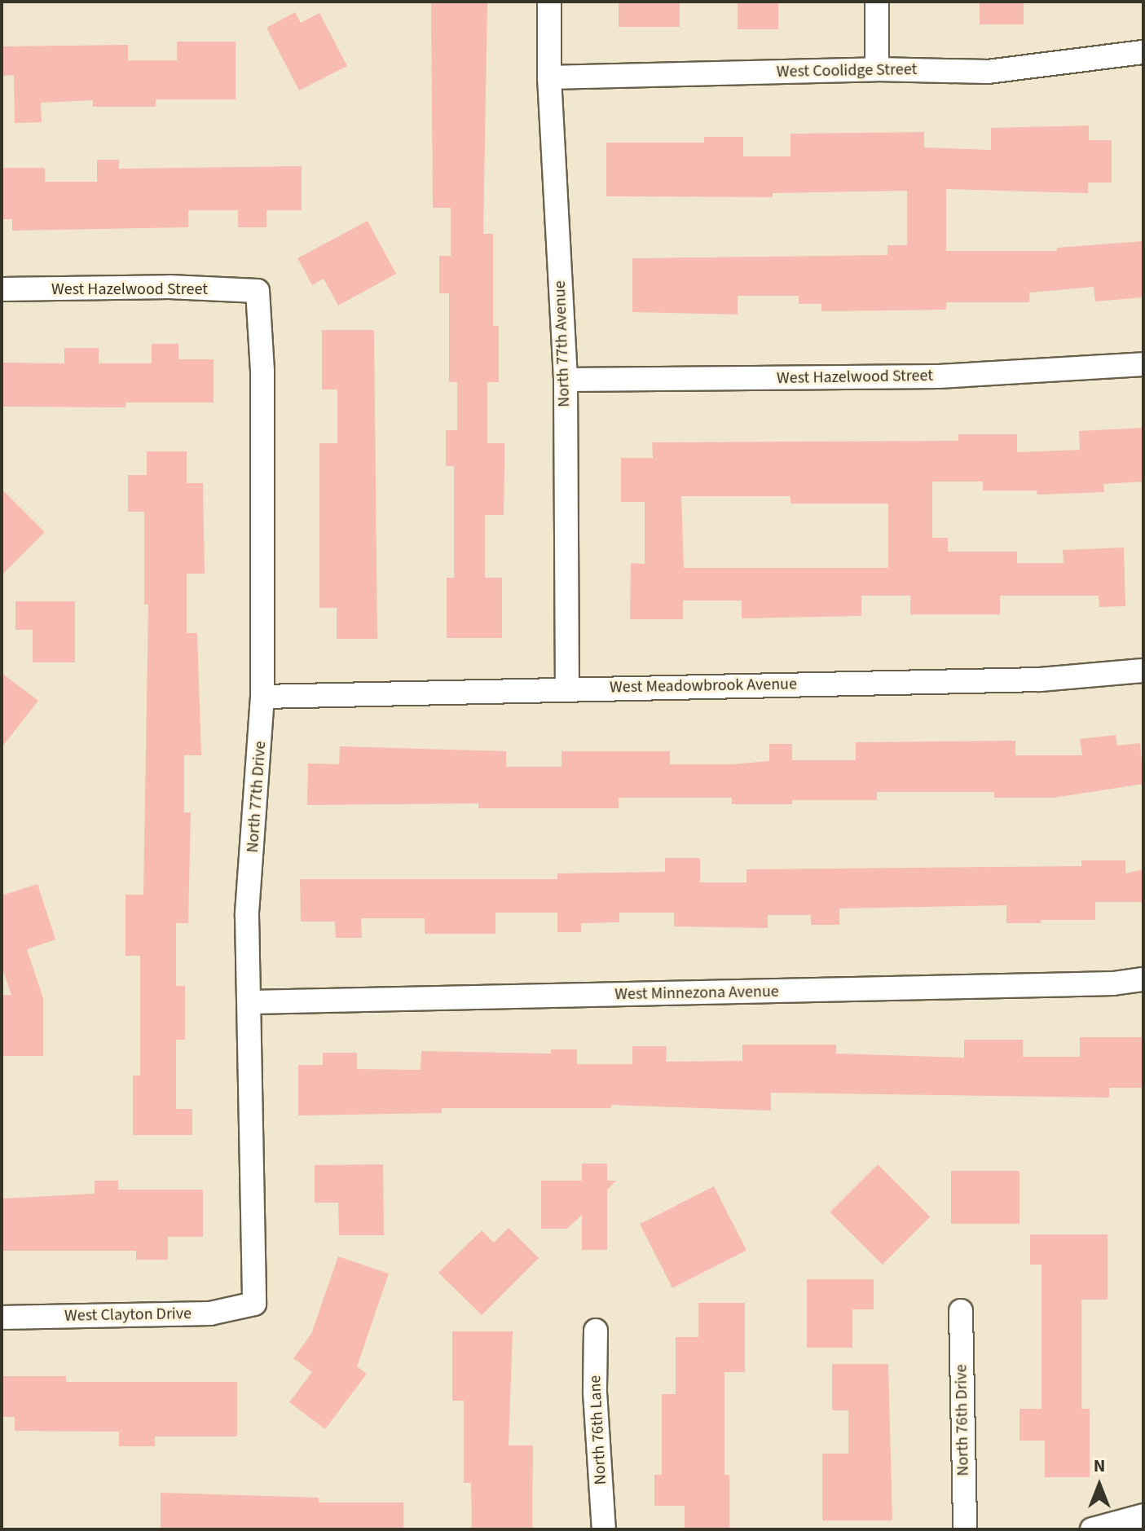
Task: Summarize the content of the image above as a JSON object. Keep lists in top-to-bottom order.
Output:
{
  "streets": {
    "street": [
      "West Coolidge Street",
      "West Hazelwood Street",
      "North 77th Avenue",
      "West Meadowbrook Avenue",
      "North 77th Drive",
      "West Minnezona Avenue",
      "West Clayton Drive",
      "North 76th Drive",
      "North 76th Lane"
    ]
  },
  "crossings": [
    ["West Coolidge Street", "North 77th Avenue"],
    ["West Hazelwood Street", "North 77th Avenue"],
    ["West Hazelwood Street", "North 77th Drive"],
    ["North 77th Avenue", "West Meadowbrook Avenue"],
    ["West Meadowbrook Avenue", "North 77th Drive"],
    ["North 77th Drive", "West Minnezona Avenue"],
    ["North 77th Drive", "West Clayton Drive"]
  ],
  "north": "top"
}
